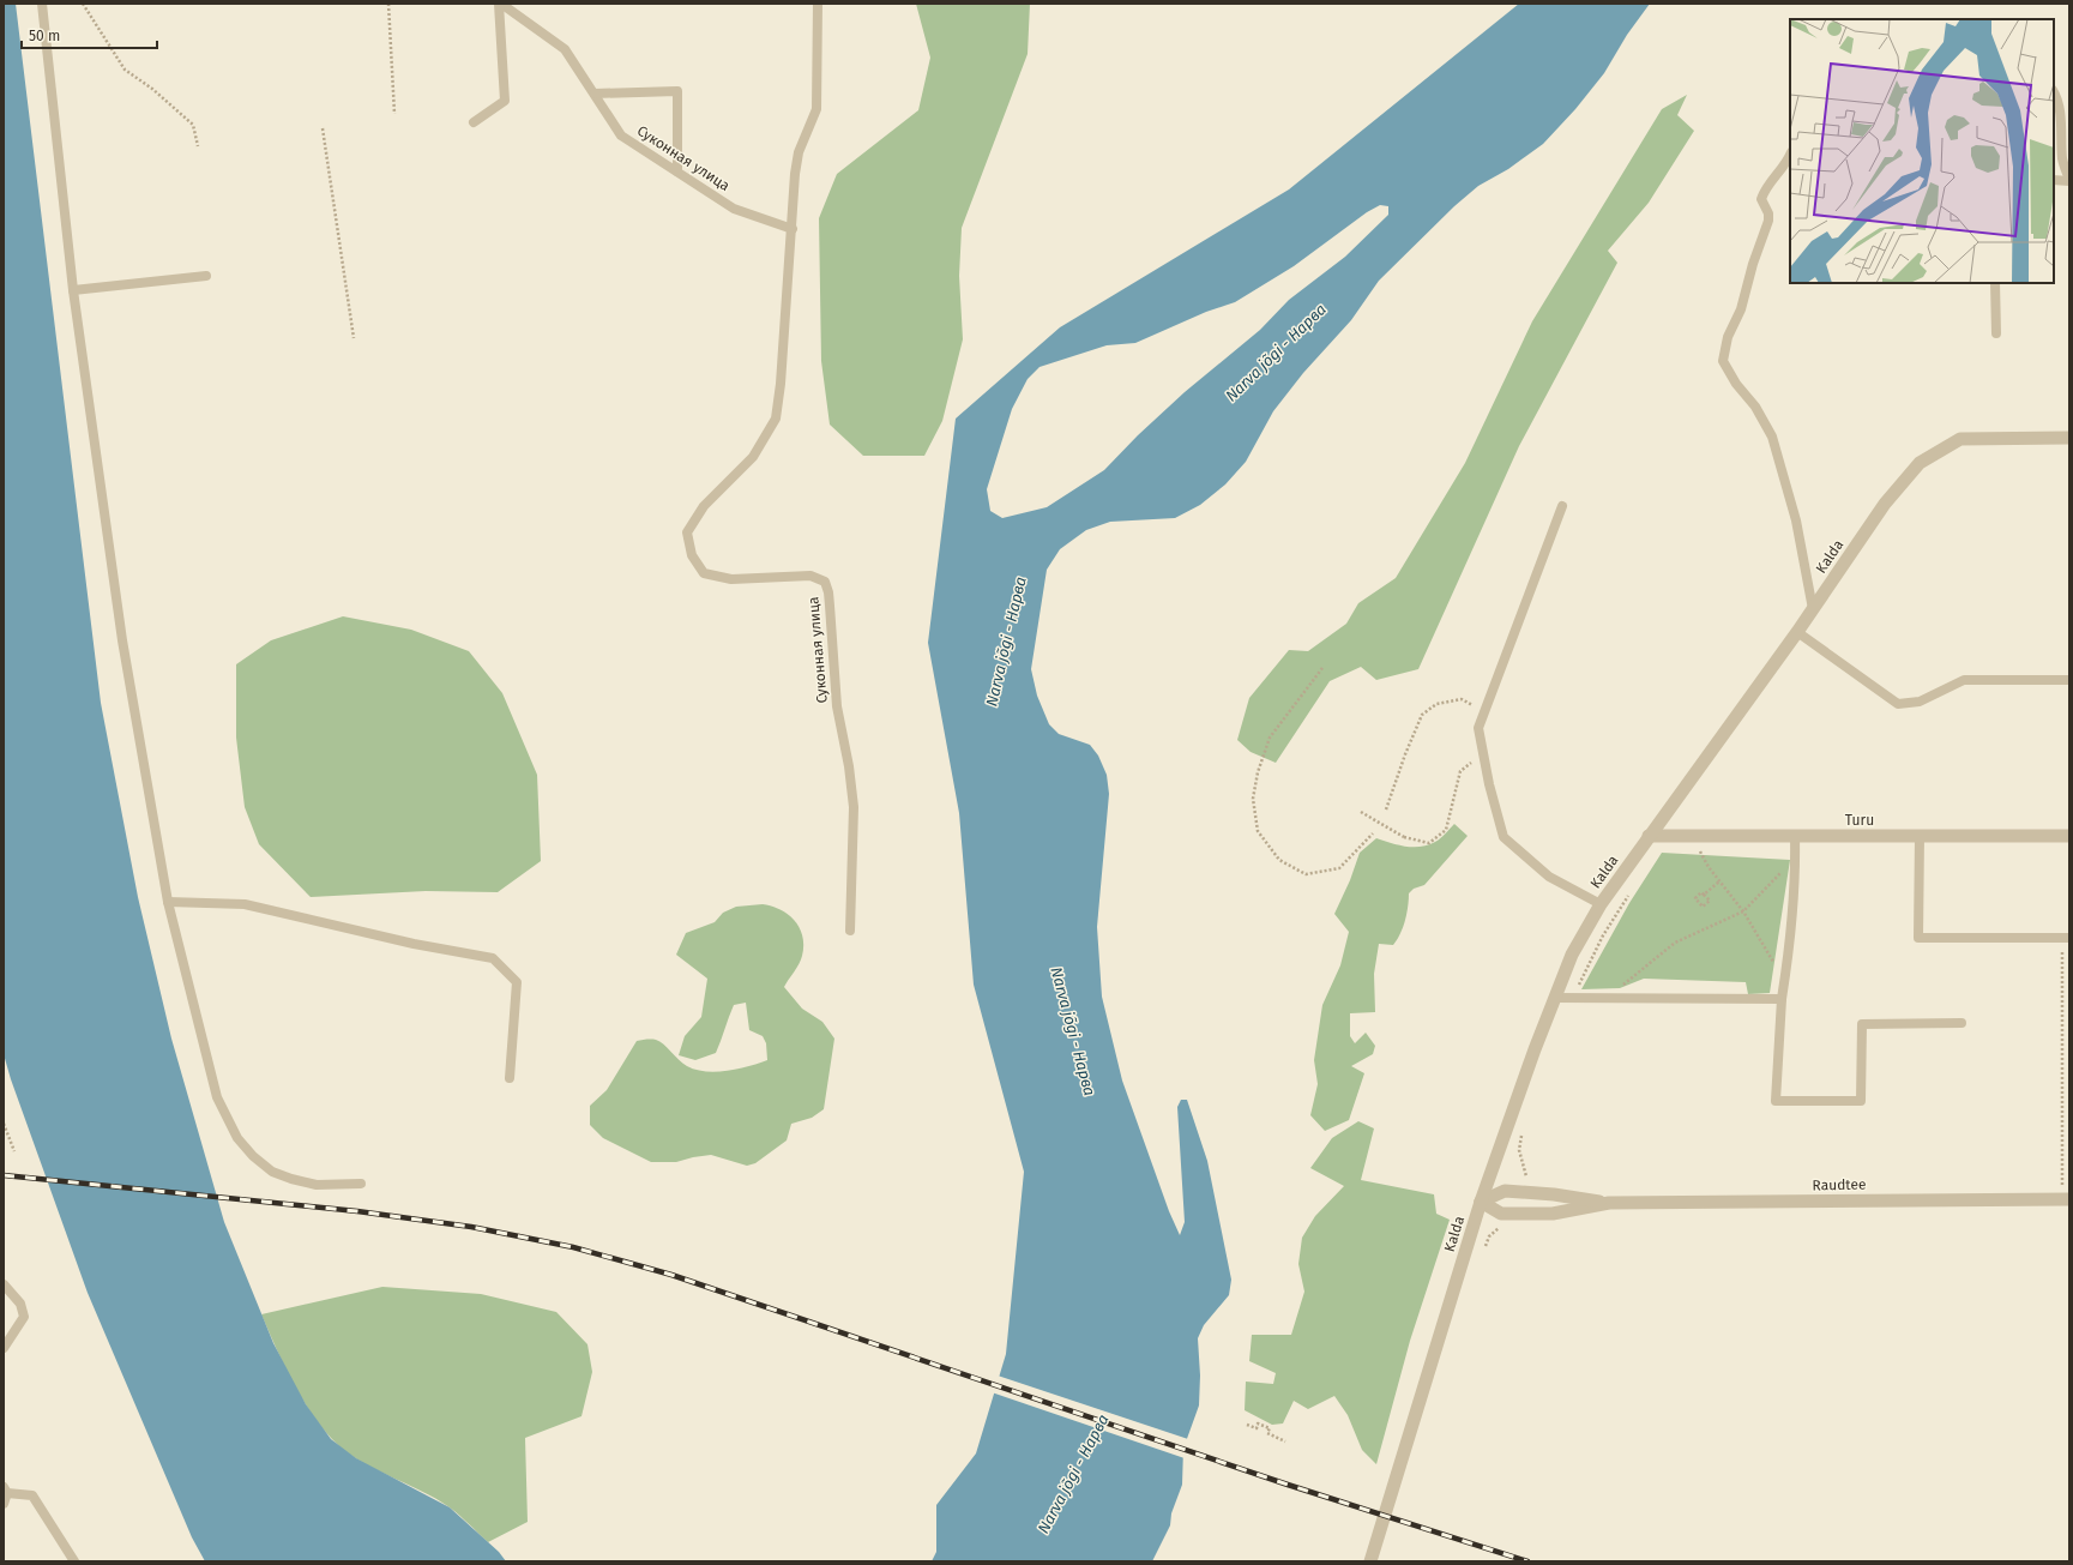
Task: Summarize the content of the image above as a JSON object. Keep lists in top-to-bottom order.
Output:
{
  "streets": {
    "street": ["Kalda", "Turu", "Raudtee"],
    "lane": ["Суконная улица"]
  },
  "crossings": [
    ["Kalda", "Turu"],
    ["Kalda", "Raudtee"]
  ],
  "water": ["Narva jõgi - Нарва"],
  "scale_bar": "50 m"
}
